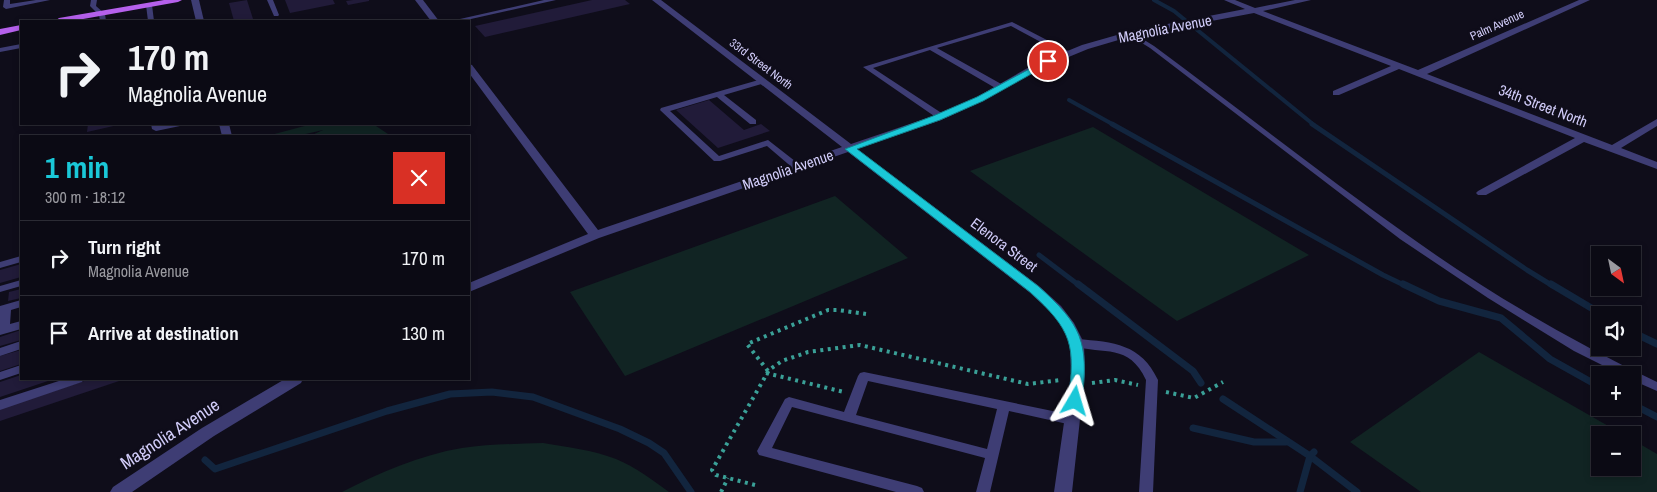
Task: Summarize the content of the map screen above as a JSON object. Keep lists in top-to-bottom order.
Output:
{
  "streets": {
    "street": [
      "Palm Avenue",
      "Magnolia Avenue",
      "33rd Street North",
      "34th Street North",
      "Elenora Street"
    ]
  },
  "crossings": [
    ["Palm Avenue", "34th Street North"],
    ["Magnolia Avenue", "33rd Street North"],
    ["Magnolia Avenue", "Elenora Street"],
    ["33rd Street North", "Elenora Street"]
  ],
  "north": "bottom right",
  "page": {
    "turn": ["170 m", "Magnolia Avenue"],
    "heading": ["1 min", "300 m · 18:12"],
    "list": [
      {
        "name": "Turn right",
        "note": "Magnolia Avenue",
        "value": "170 m"
      },
      {
        "name": "Arrive at destination",
        "value": "130 m"
      }
    ],
    "map_buttons": ["+", "−"]
  }
}
